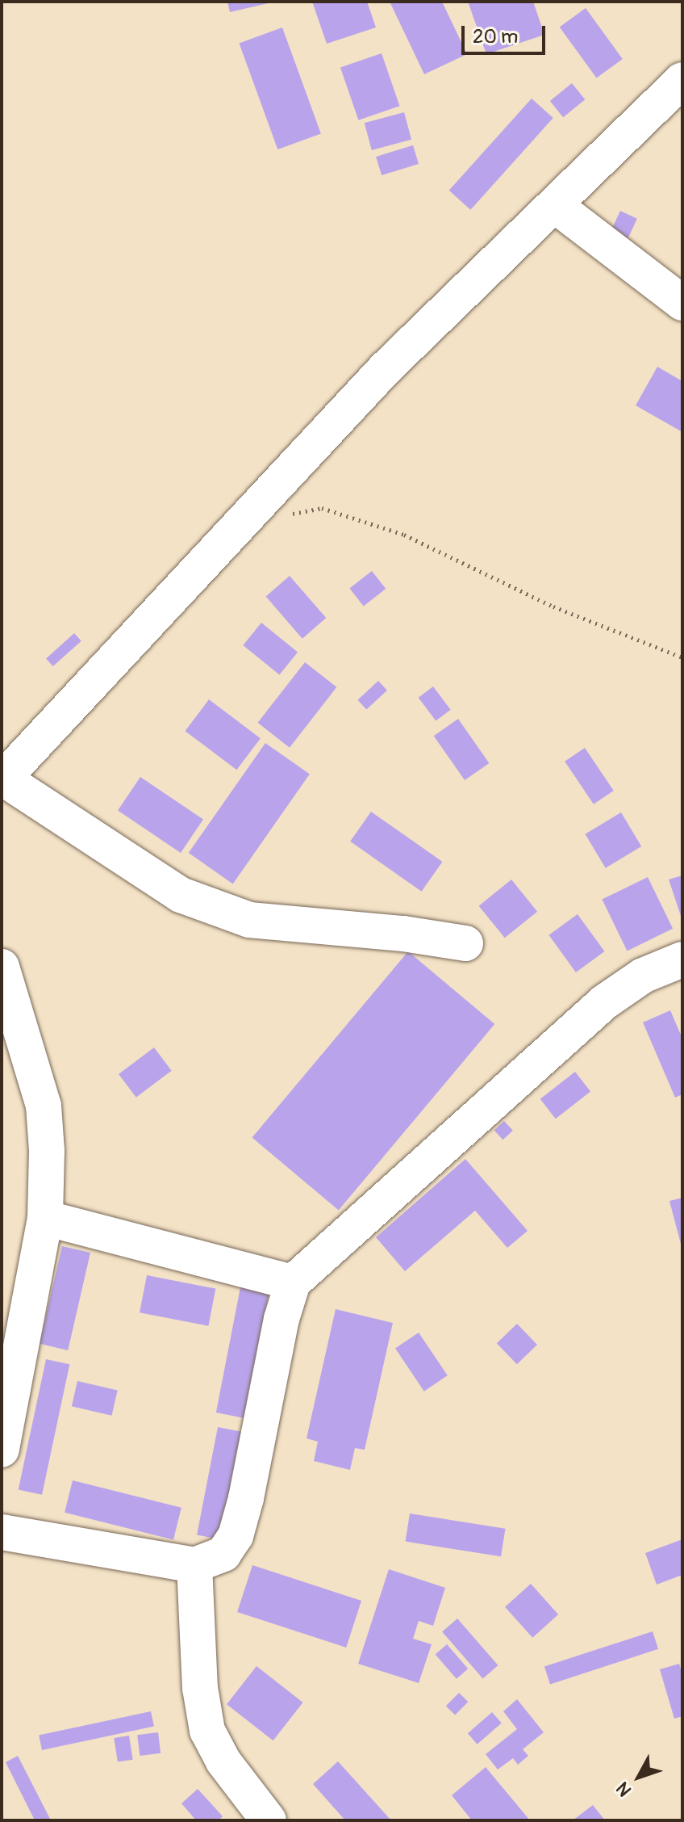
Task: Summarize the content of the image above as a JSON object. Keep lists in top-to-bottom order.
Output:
{
  "scale_bar": "20 m",
  "north": "bottom left"
}
